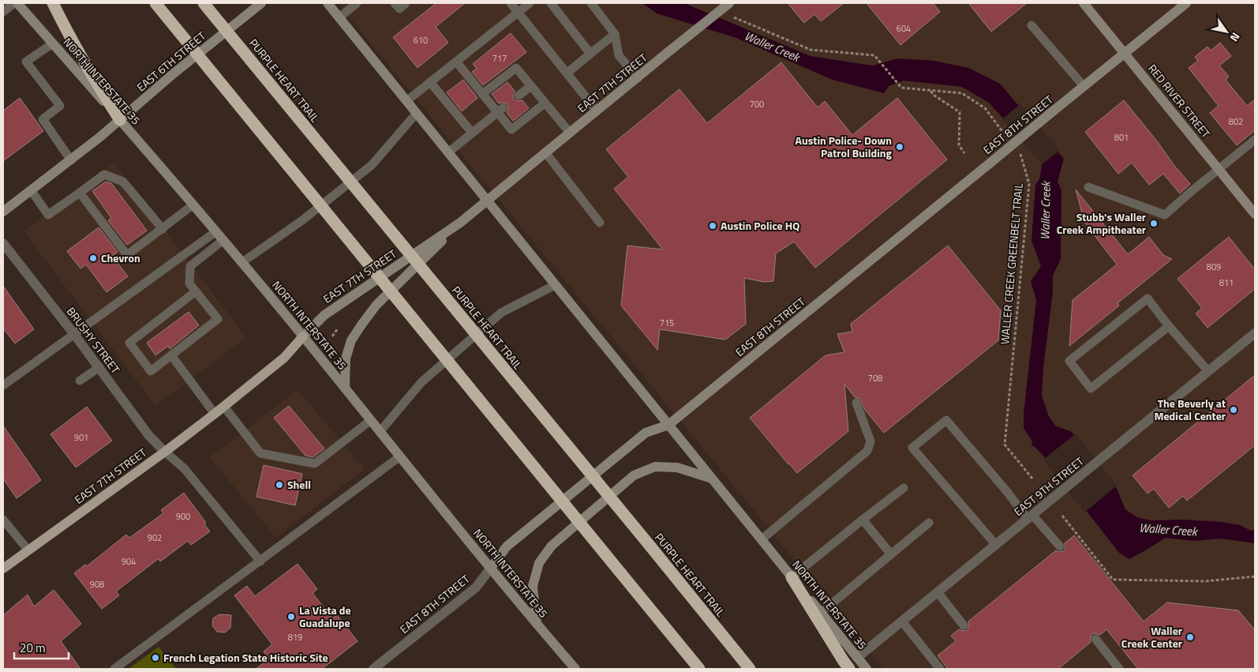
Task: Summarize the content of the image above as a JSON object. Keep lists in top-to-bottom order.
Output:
{
  "streets": {
    "highway": ["PURPLE HEART TRAIL"],
    "main road": [
      "EAST 6TH STREET",
      "NORTH INTERSTATE 35",
      "EAST 7TH STREET",
      "RED RIVER STREET",
      "EAST 8TH STREET"
    ],
    "street": ["BRUSHY STREET", "EAST 9TH STREET"],
    "path": ["WALLER CREEK GREENBELT TRAIL"]
  },
  "crossings": [
    ["EAST 6TH STREET", "NORTH INTERSTATE 35"],
    ["NORTH INTERSTATE 35", "EAST 7TH STREET"],
    ["NORTH INTERSTATE 35", "EAST 8TH STREET"],
    ["NORTH INTERSTATE 35", "EAST 9TH STREET"],
    ["EAST 7TH STREET", "BRUSHY STREET"],
    ["RED RIVER STREET", "EAST 8TH STREET"]
  ],
  "water": ["Waller Creek"],
  "places": [
    "Austin Police- Down Patrol Building",
    "Stubb's Waller Creek Ampitheater",
    "Austin Police HQ",
    "Chevron",
    "The Beverly at Medical Center",
    "Shell",
    "La Vista de Guadalupe",
    "Waller Creek Center",
    "French Legation State Historic Site"
  ],
  "house_numbers": [
    "604",
    "610",
    "717",
    "700",
    "802",
    "801",
    "809",
    "811",
    "715",
    "708",
    "901",
    "900",
    "902",
    "904",
    "908",
    "819"
  ],
  "scale_bar": "20 m",
  "north": "bottom right"
}
